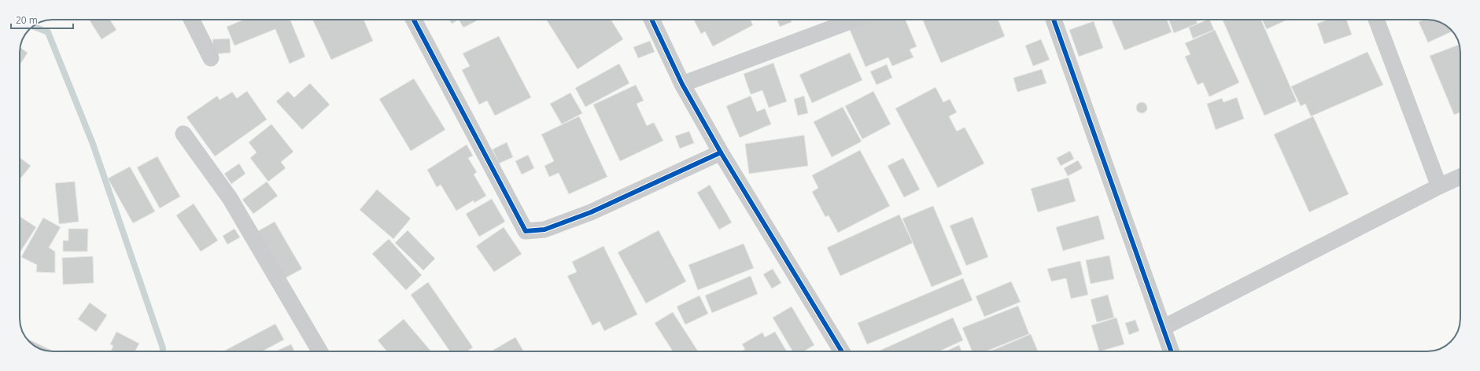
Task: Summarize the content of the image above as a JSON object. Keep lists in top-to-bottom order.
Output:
{
  "scale_bar": "20 m"
}
